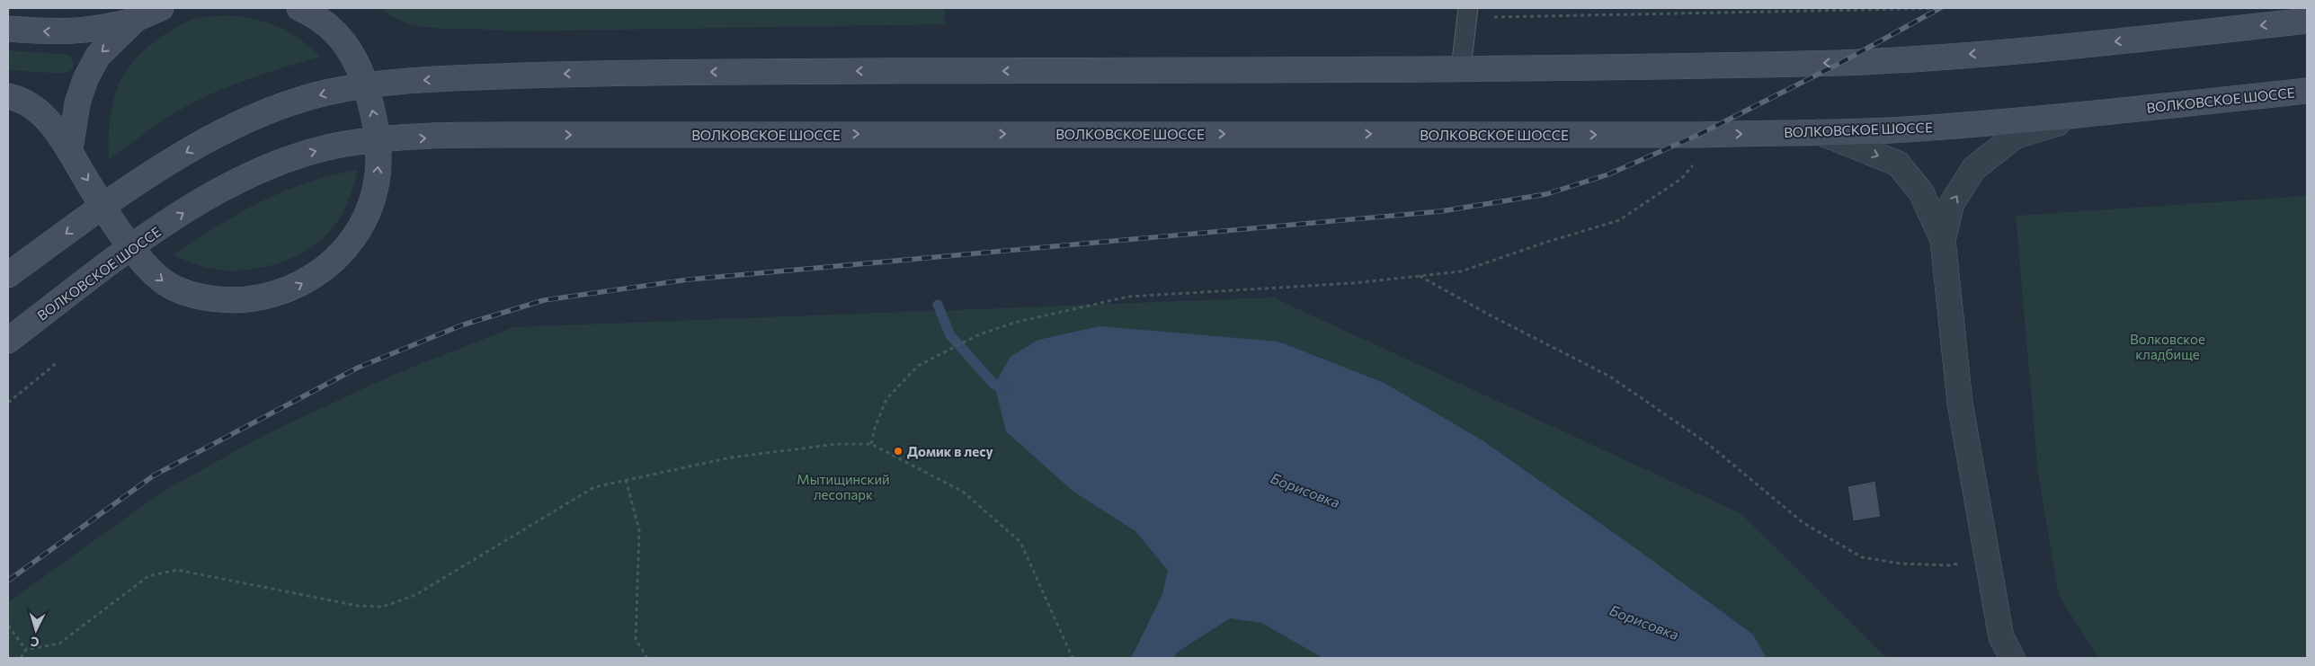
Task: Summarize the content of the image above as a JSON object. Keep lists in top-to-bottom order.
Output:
{
  "streets": {
    "main road": ["ВОЛКОВСКОЕ ШОССЕ"]
  },
  "water": ["Борисовка"],
  "parks": ["Волковское кладбище", "Мытищинский лесопарк"],
  "places": ["Домик в лесу"],
  "north": "bottom"
}
